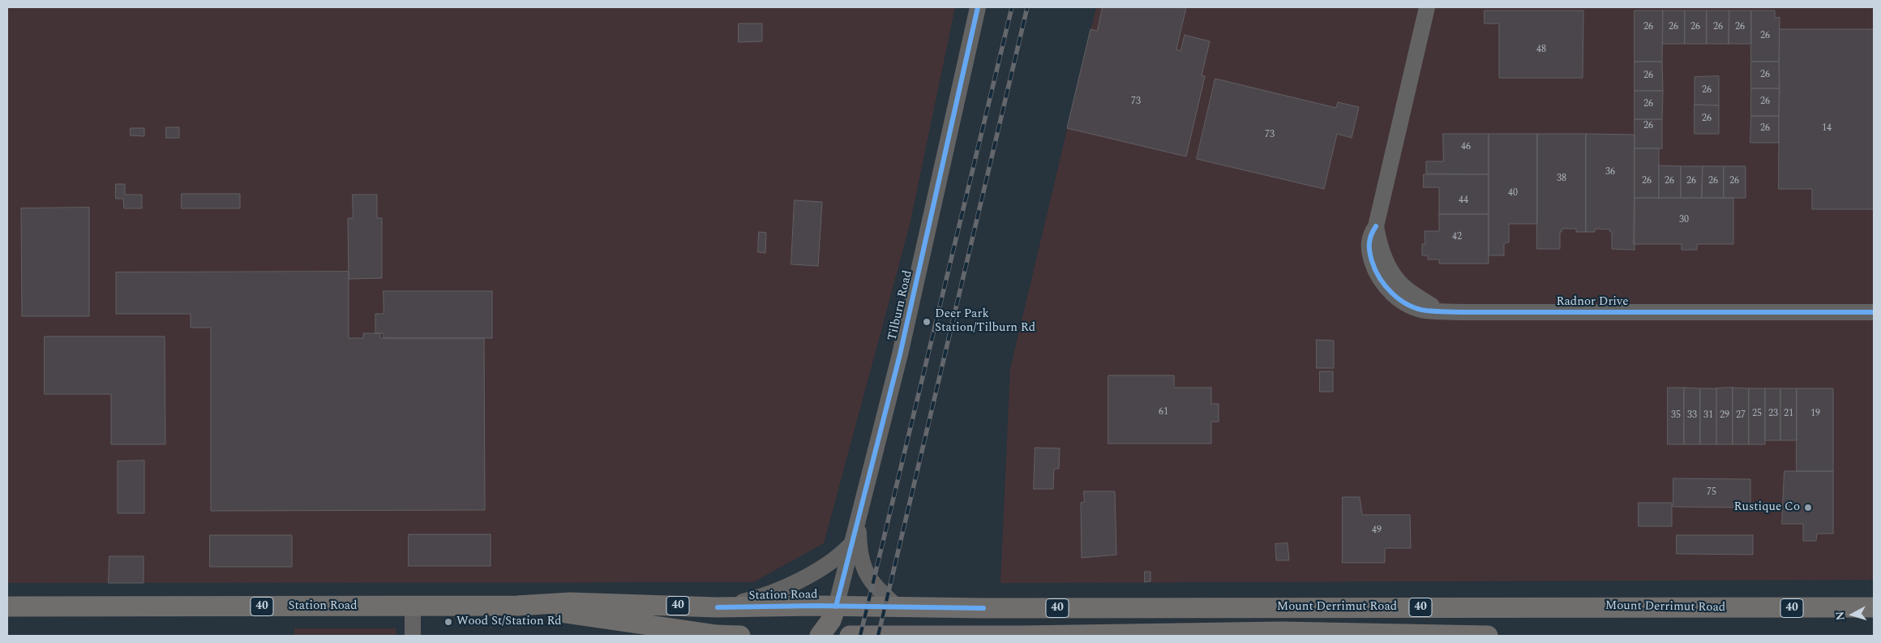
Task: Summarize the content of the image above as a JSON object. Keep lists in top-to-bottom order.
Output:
{
  "streets": {
    "main road": ["Station Road", "40", "Mount Derrimut Road"],
    "street": ["Radnor Drive", "Tilburn Road"]
  },
  "crossings": [
    ["Tilburn Road", "Station Road"],
    ["Station Road", "Mount Derrimut Road"],
    ["40", "Mount Derrimut Road"]
  ],
  "places": ["Deer Park Station/Tilburn Rd", "Rustique Co", "Wood St/Station Rd"],
  "house_numbers": [
    "26",
    "26",
    "26",
    "26",
    "26",
    "26",
    "48",
    "26",
    "26",
    "26",
    "73",
    "26",
    "26",
    "26",
    "26",
    "26",
    "14",
    "73",
    "46",
    "36",
    "38",
    "26",
    "26",
    "26",
    "26",
    "26",
    "40",
    "44",
    "30",
    "42",
    "61",
    "25",
    "23",
    "21",
    "19",
    "35",
    "33",
    "31",
    "29",
    "27",
    "75",
    "49"
  ],
  "north": "left"
}
